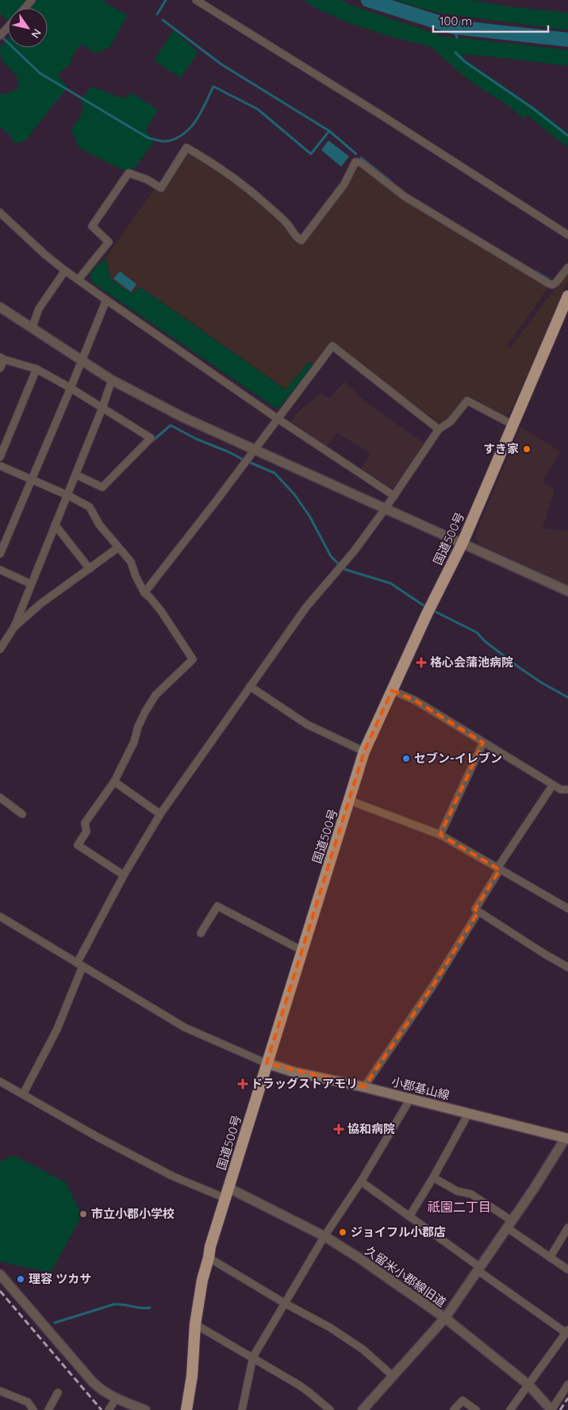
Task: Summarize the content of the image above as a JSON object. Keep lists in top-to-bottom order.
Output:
{
  "streets": {
    "highway": ["国道500号"],
    "main road": ["小郡基山線"],
    "street": ["久留米小郡線旧道"]
  },
  "crossings": [
    ["国道500号", "小郡基山線"],
    ["国道500号", "久留米小郡線旧道"]
  ],
  "districts": ["祇園二丁目"],
  "places": {
    "other": [
      "すき家",
      "セブン-イレブン",
      "市立小郡小学校",
      "ジョイフル小郡店",
      "理容 ツカサ"
    ],
    "health": ["格心会蒲池病院", "ドラッグストアモリ", "協和病院"]
  },
  "scale_bar": "100 m",
  "north": "bottom right"
}
